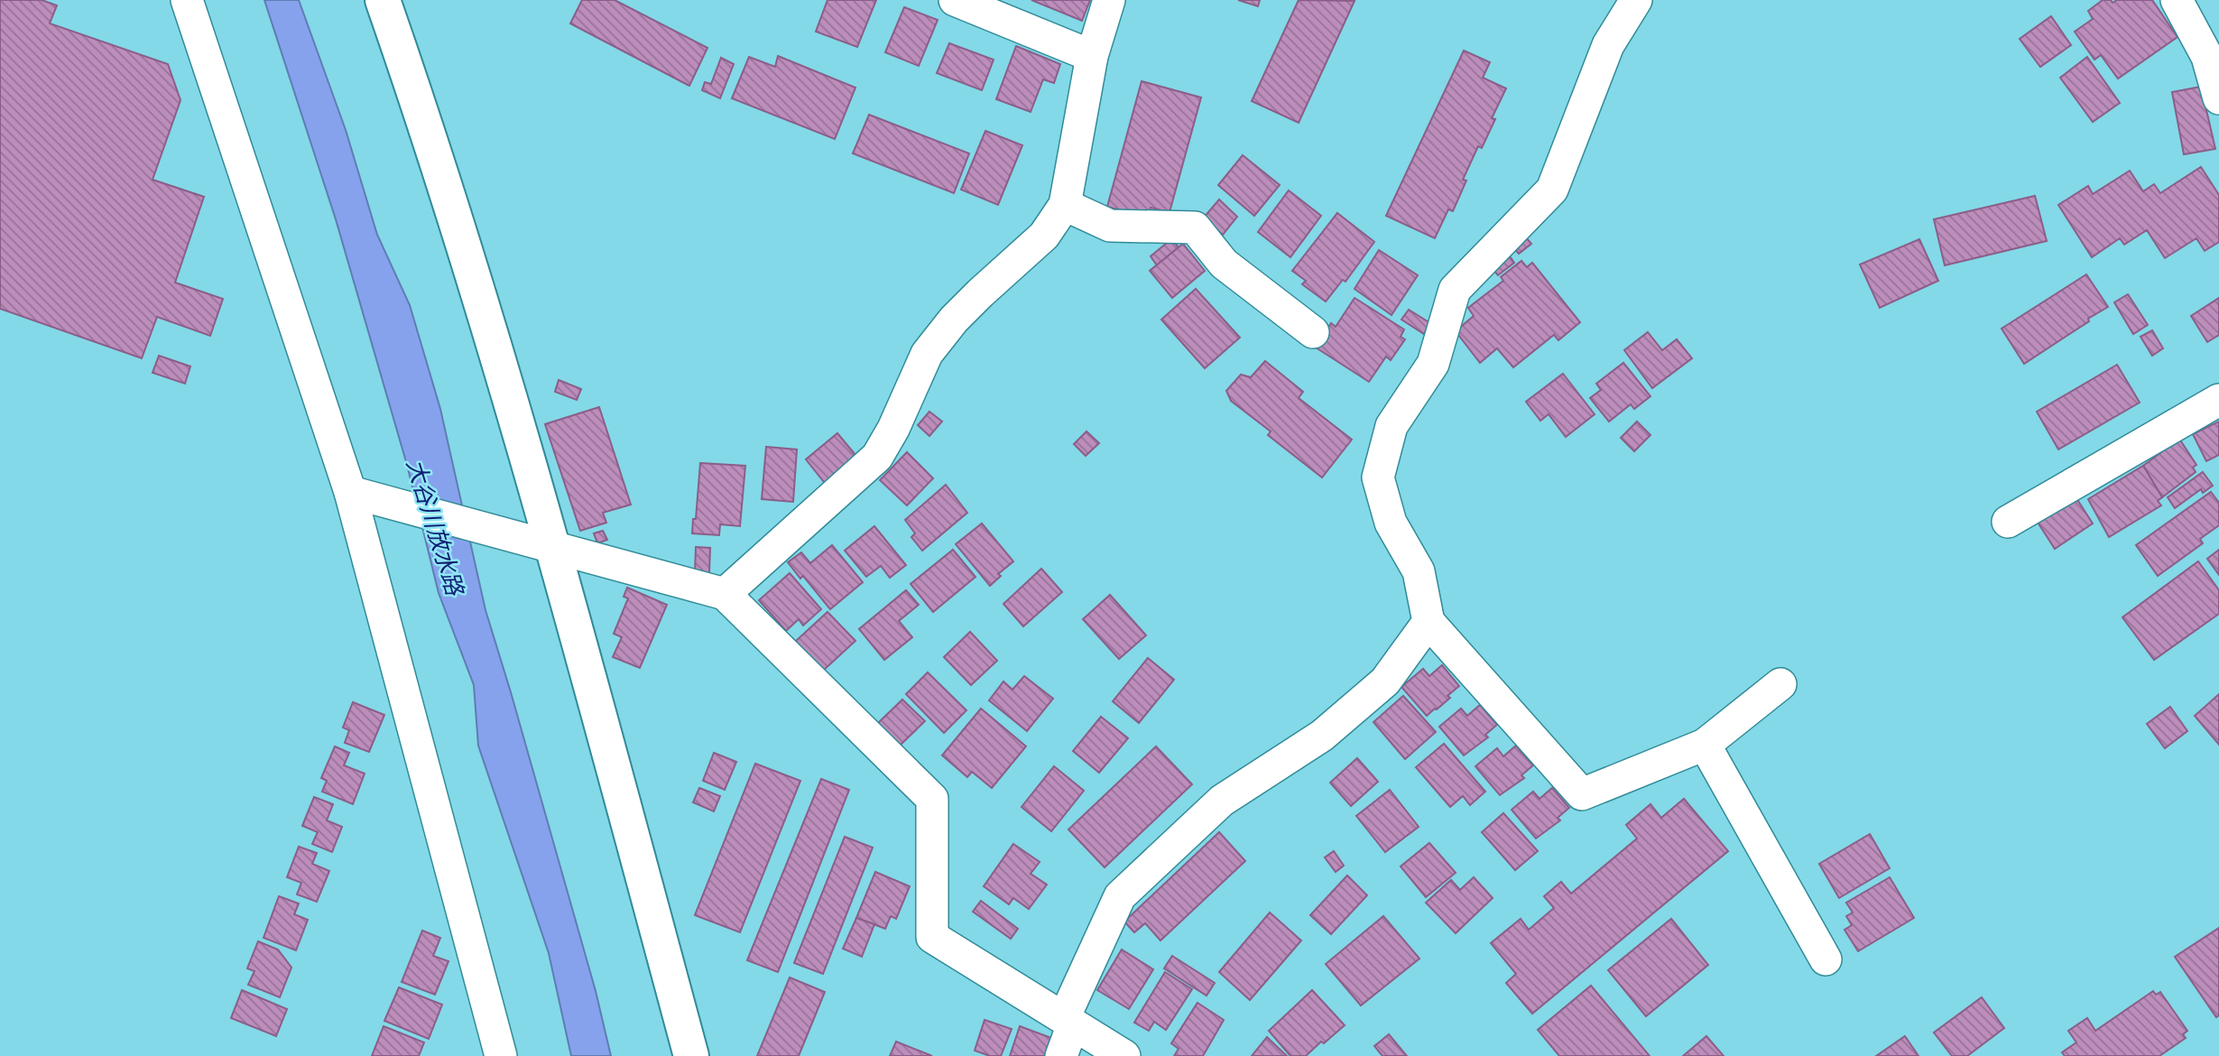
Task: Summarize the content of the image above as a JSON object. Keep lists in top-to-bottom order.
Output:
{
  "water": ["大谷川放水路"]
}
